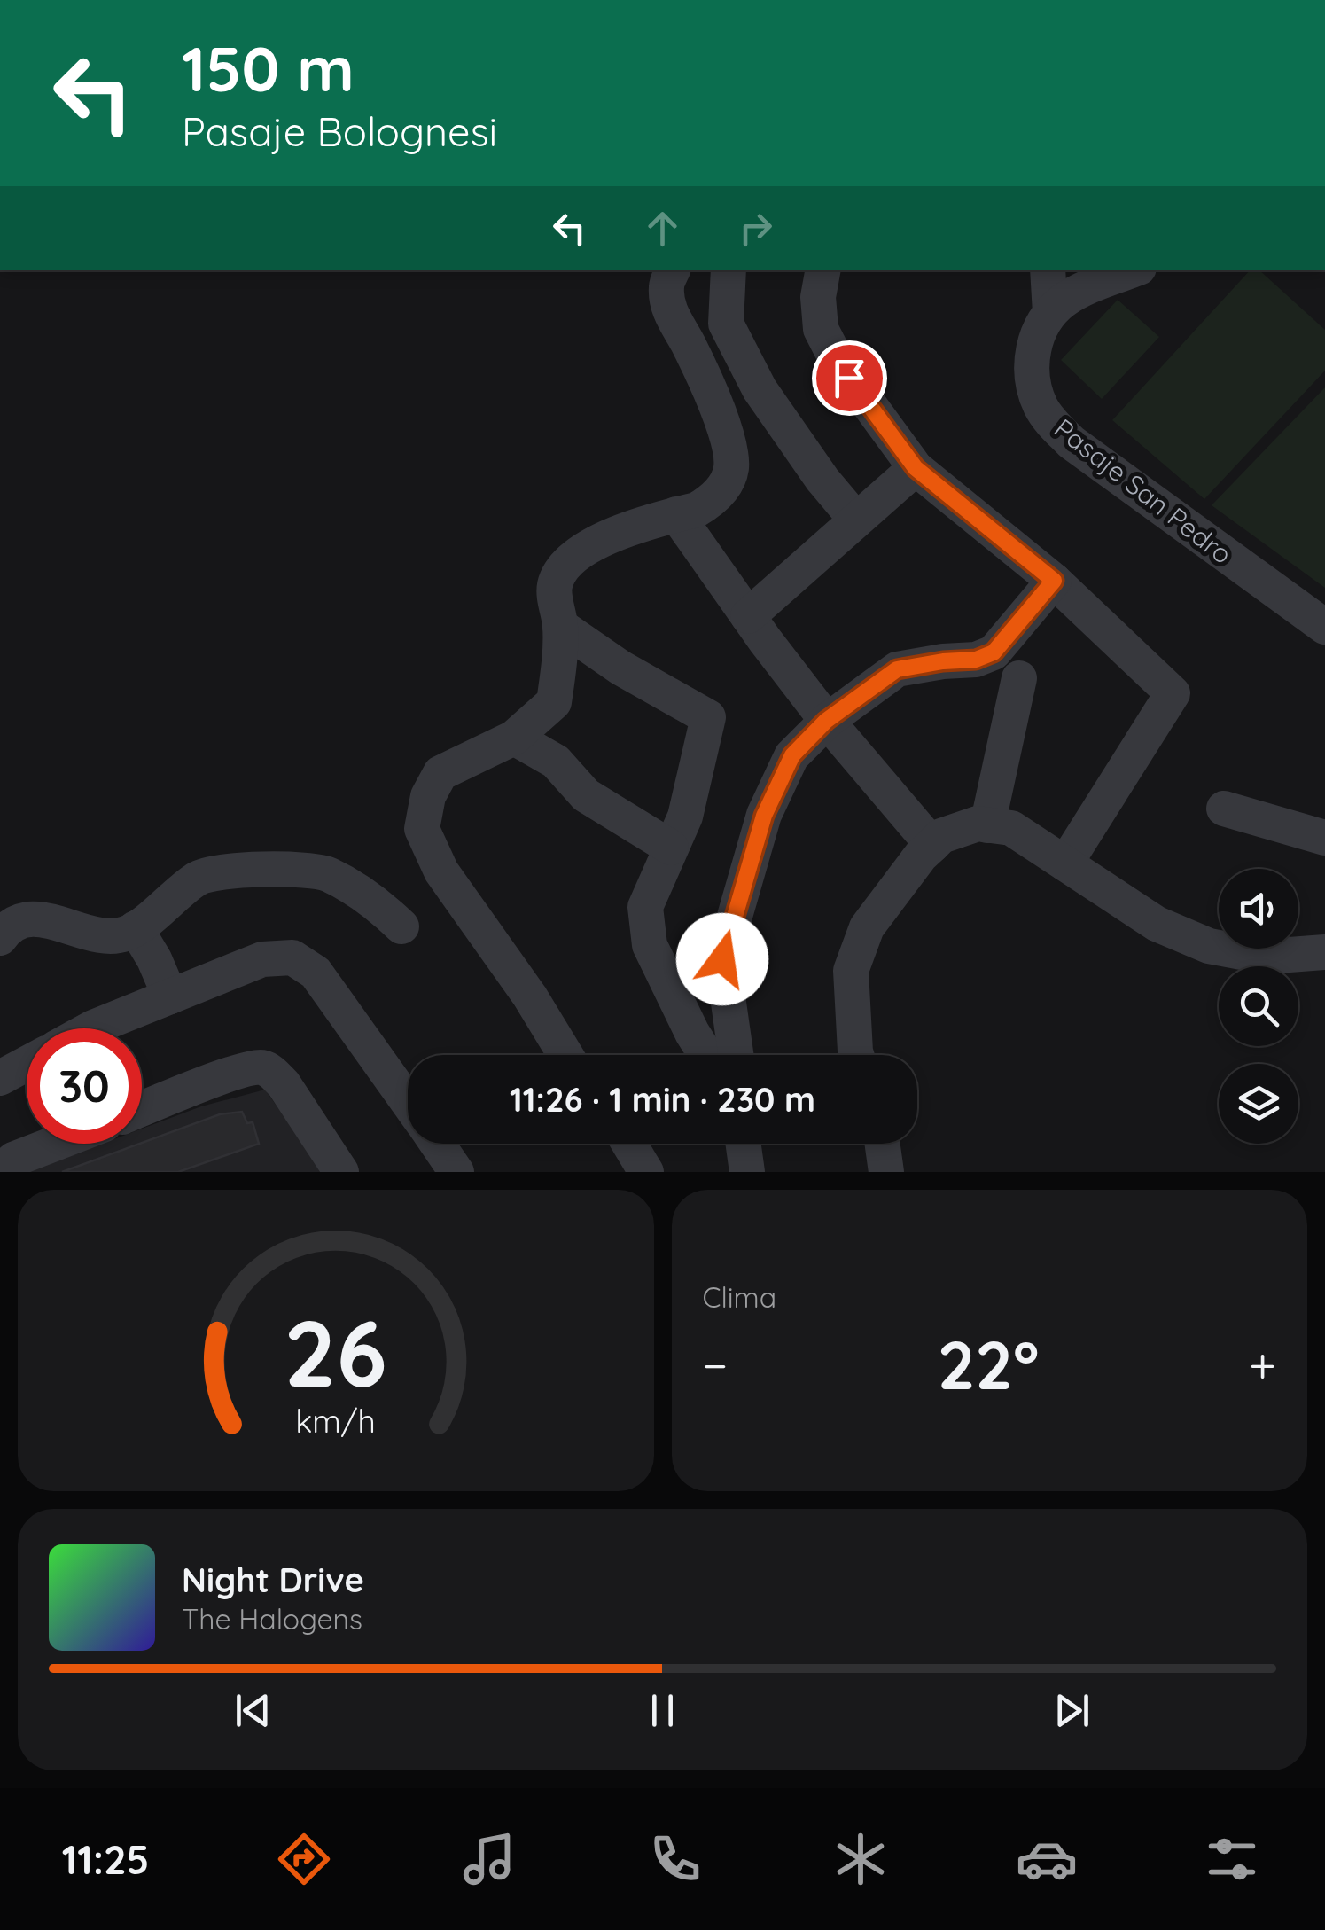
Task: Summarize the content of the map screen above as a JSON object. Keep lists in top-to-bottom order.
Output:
{
  "streets": {
    "street": ["Pasaje San Pedro"]
  },
  "page": {
    "turn": ["150 m", "Pasaje Bolognesi"],
    "limit": "30",
    "trip": "11:26 · 1 min · 230 m",
    "tile": "Clima",
    "heat": ["−", "22°", "+"],
    "song": ["Night Drive", "The Halogens"],
    "tabs": "11:25",
    "gauge": ["26", "km/h"]
  }
}
